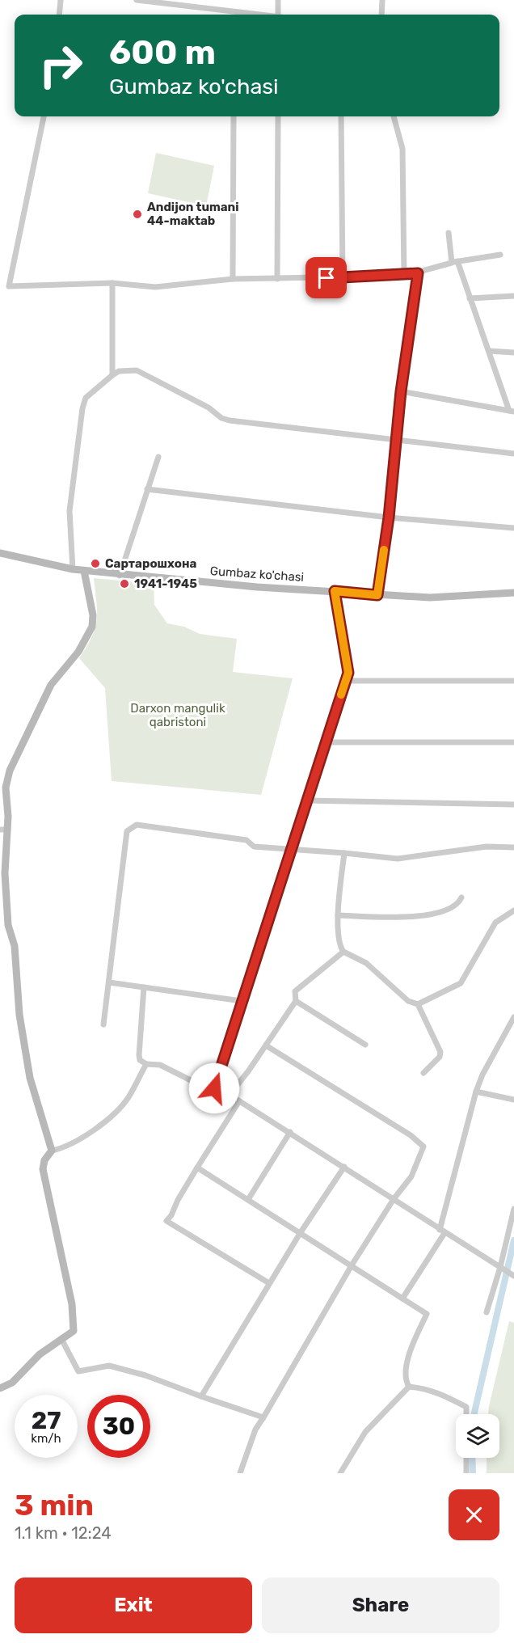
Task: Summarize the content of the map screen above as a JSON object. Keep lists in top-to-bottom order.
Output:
{
  "streets": {
    "street": ["Gumbaz ko'chasi"]
  },
  "parks": ["Darxon mangulik qabristoni"],
  "places": ["Andijon tumani 44-maktab", "Сартарошхона", "1941-1945"],
  "page": {
    "turn": ["600 m", "Gumbaz ko'chasi"],
    "speed": "27 km/h",
    "limit": "30",
    "heading": ["3 min", "1.1 km · 12:24"],
    "buttons": ["Exit", "Share"]
  }
}
